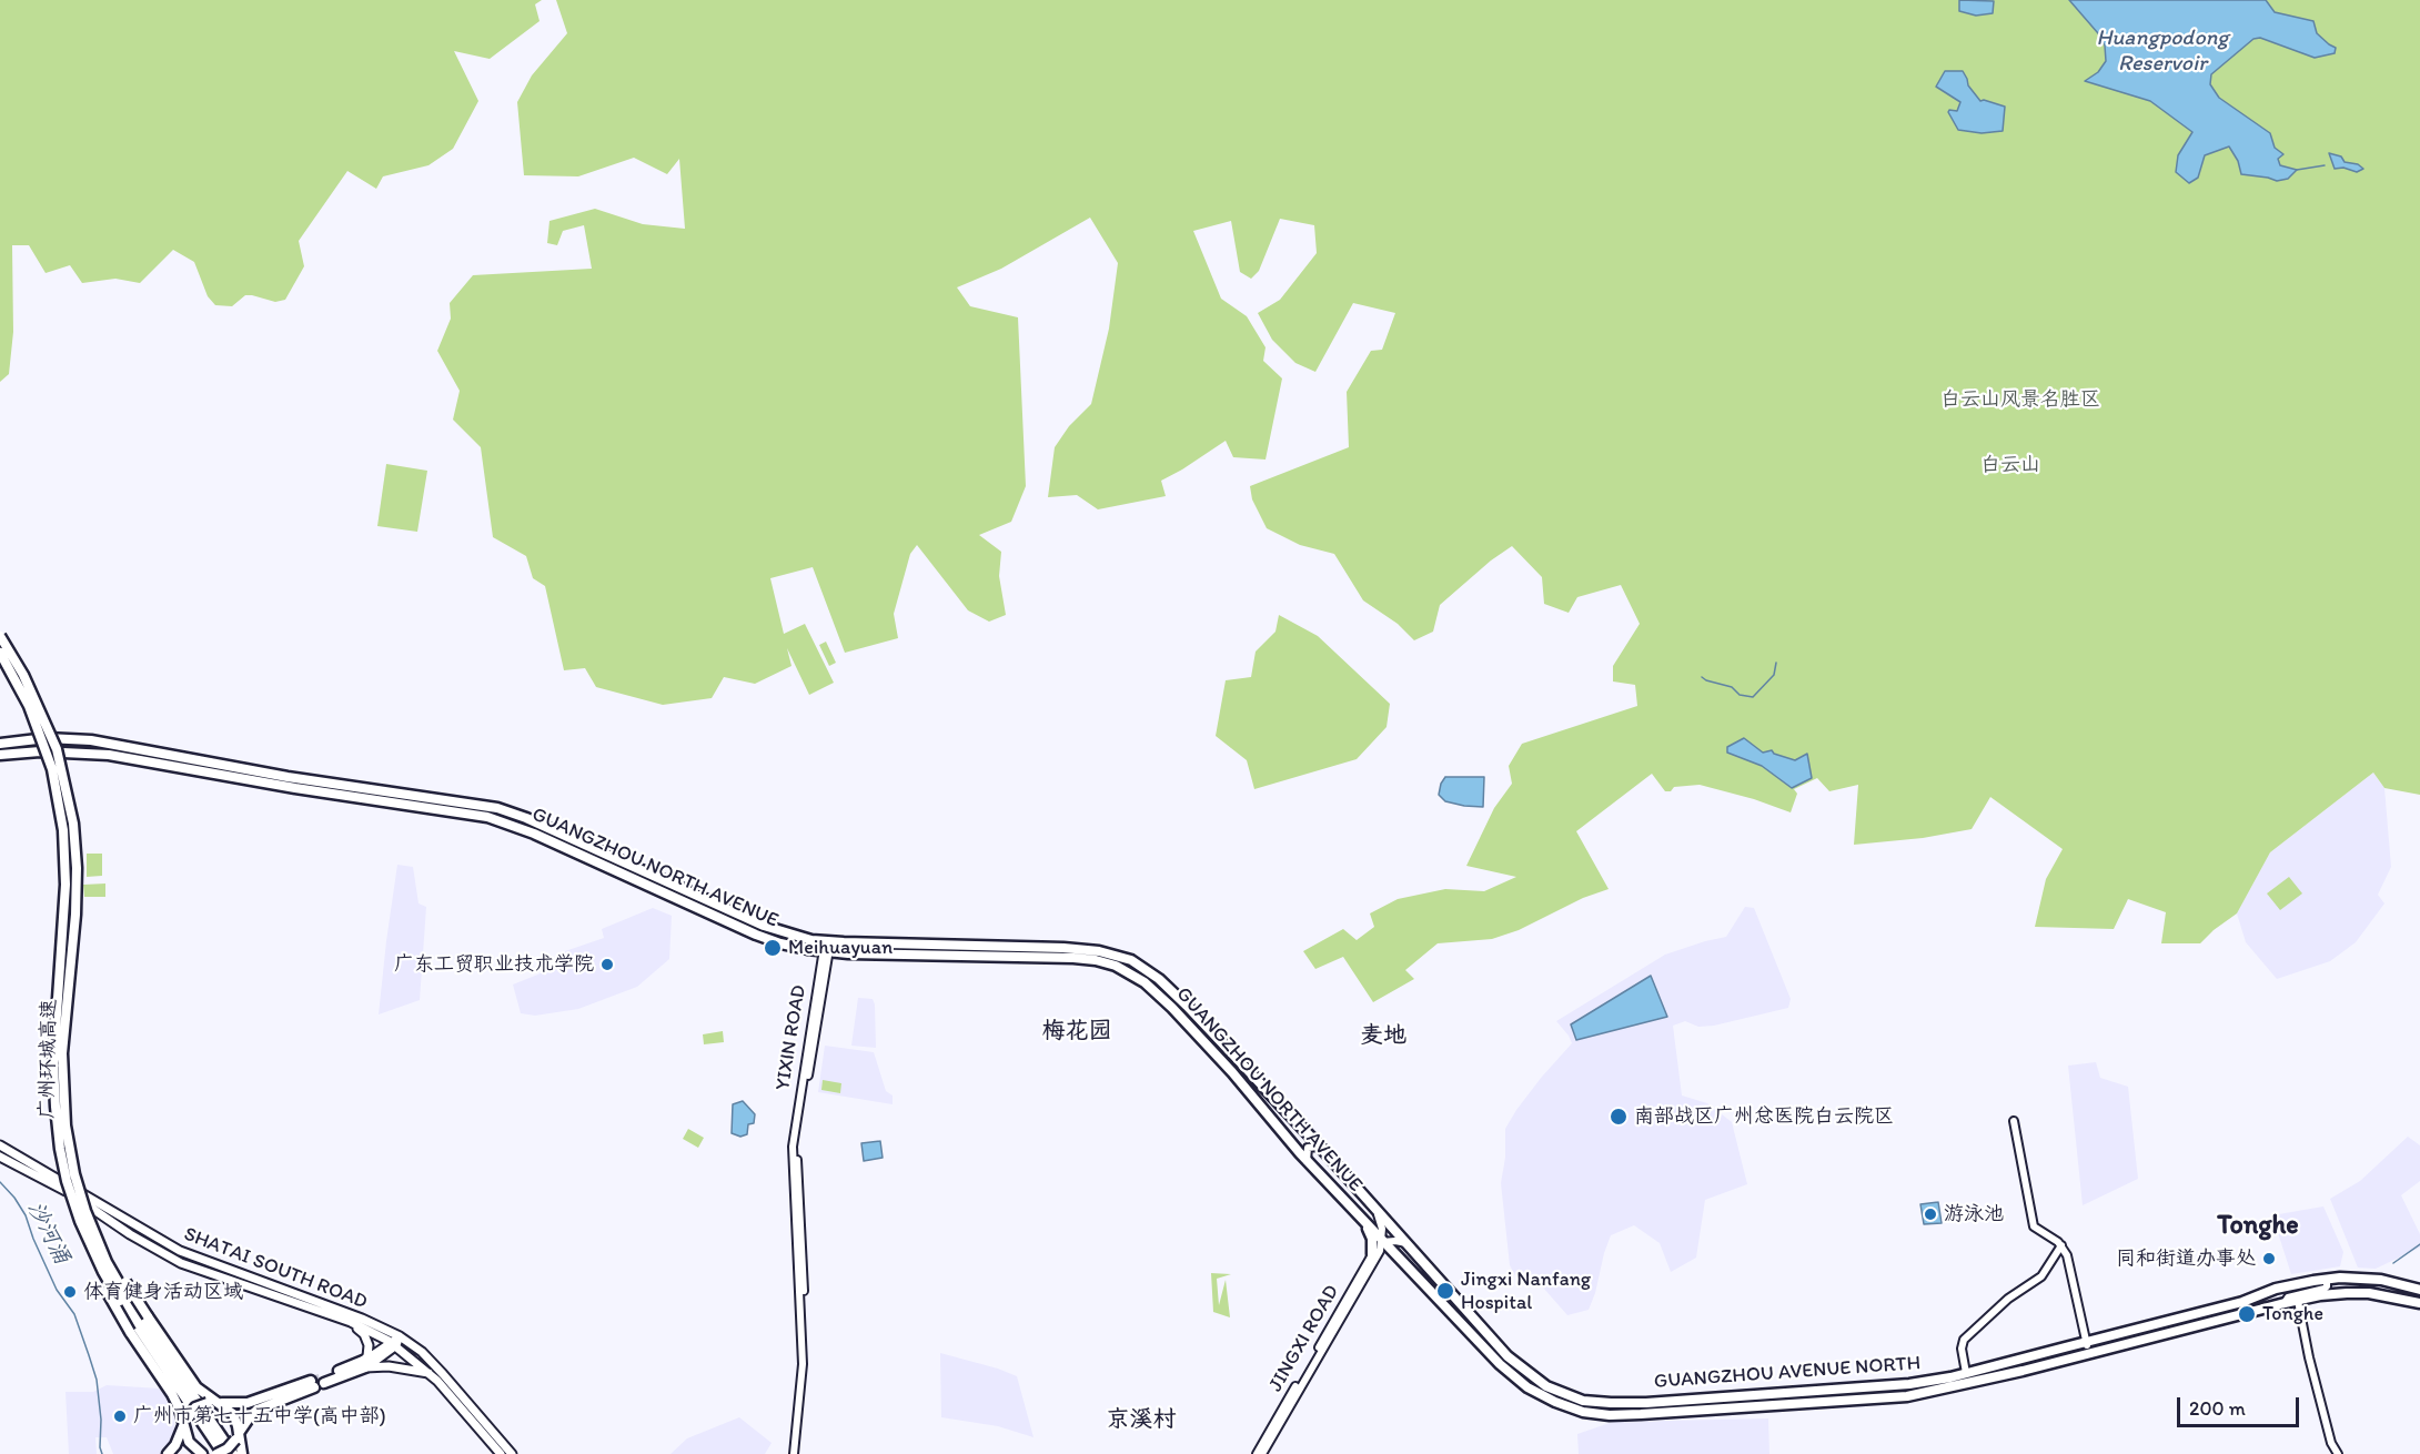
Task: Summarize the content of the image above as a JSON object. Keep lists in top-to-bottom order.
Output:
{
  "streets": {
    "highway": ["GUANGZHOU NORTH AVENUE", "广州环城高速", "GUANGZHOU AVENUE NORTH"],
    "main road": ["YIXIN ROAD", "SHATAI SOUTH ROAD", "JINGXI ROAD"]
  },
  "crossings": [
    ["GUANGZHOU NORTH AVENUE", "YIXIN ROAD"],
    ["GUANGZHOU NORTH AVENUE", "JINGXI ROAD"],
    ["GUANGZHOU NORTH AVENUE", "GUANGZHOU AVENUE NORTH"]
  ],
  "districts": [
    "梅花园",
    "麦地",
    "Tonghe",
    "京溪村"
  ],
  "water": ["Huangpodong Reservoir", "沙河涌"],
  "parks": ["白云山风景名胜区", "白云山"],
  "places": [
    "Meihuayuan",
    "广东工贸职业技术学院",
    "南部战区广州总医院白云院区",
    "游泳池",
    "同和街道办事处",
    "Jingxi Nanfang Hospital",
    "体育健身活动区域",
    "Tonghe",
    "广州市第七十五中学(高中部)"
  ],
  "scale_bar": "200 m"
}
